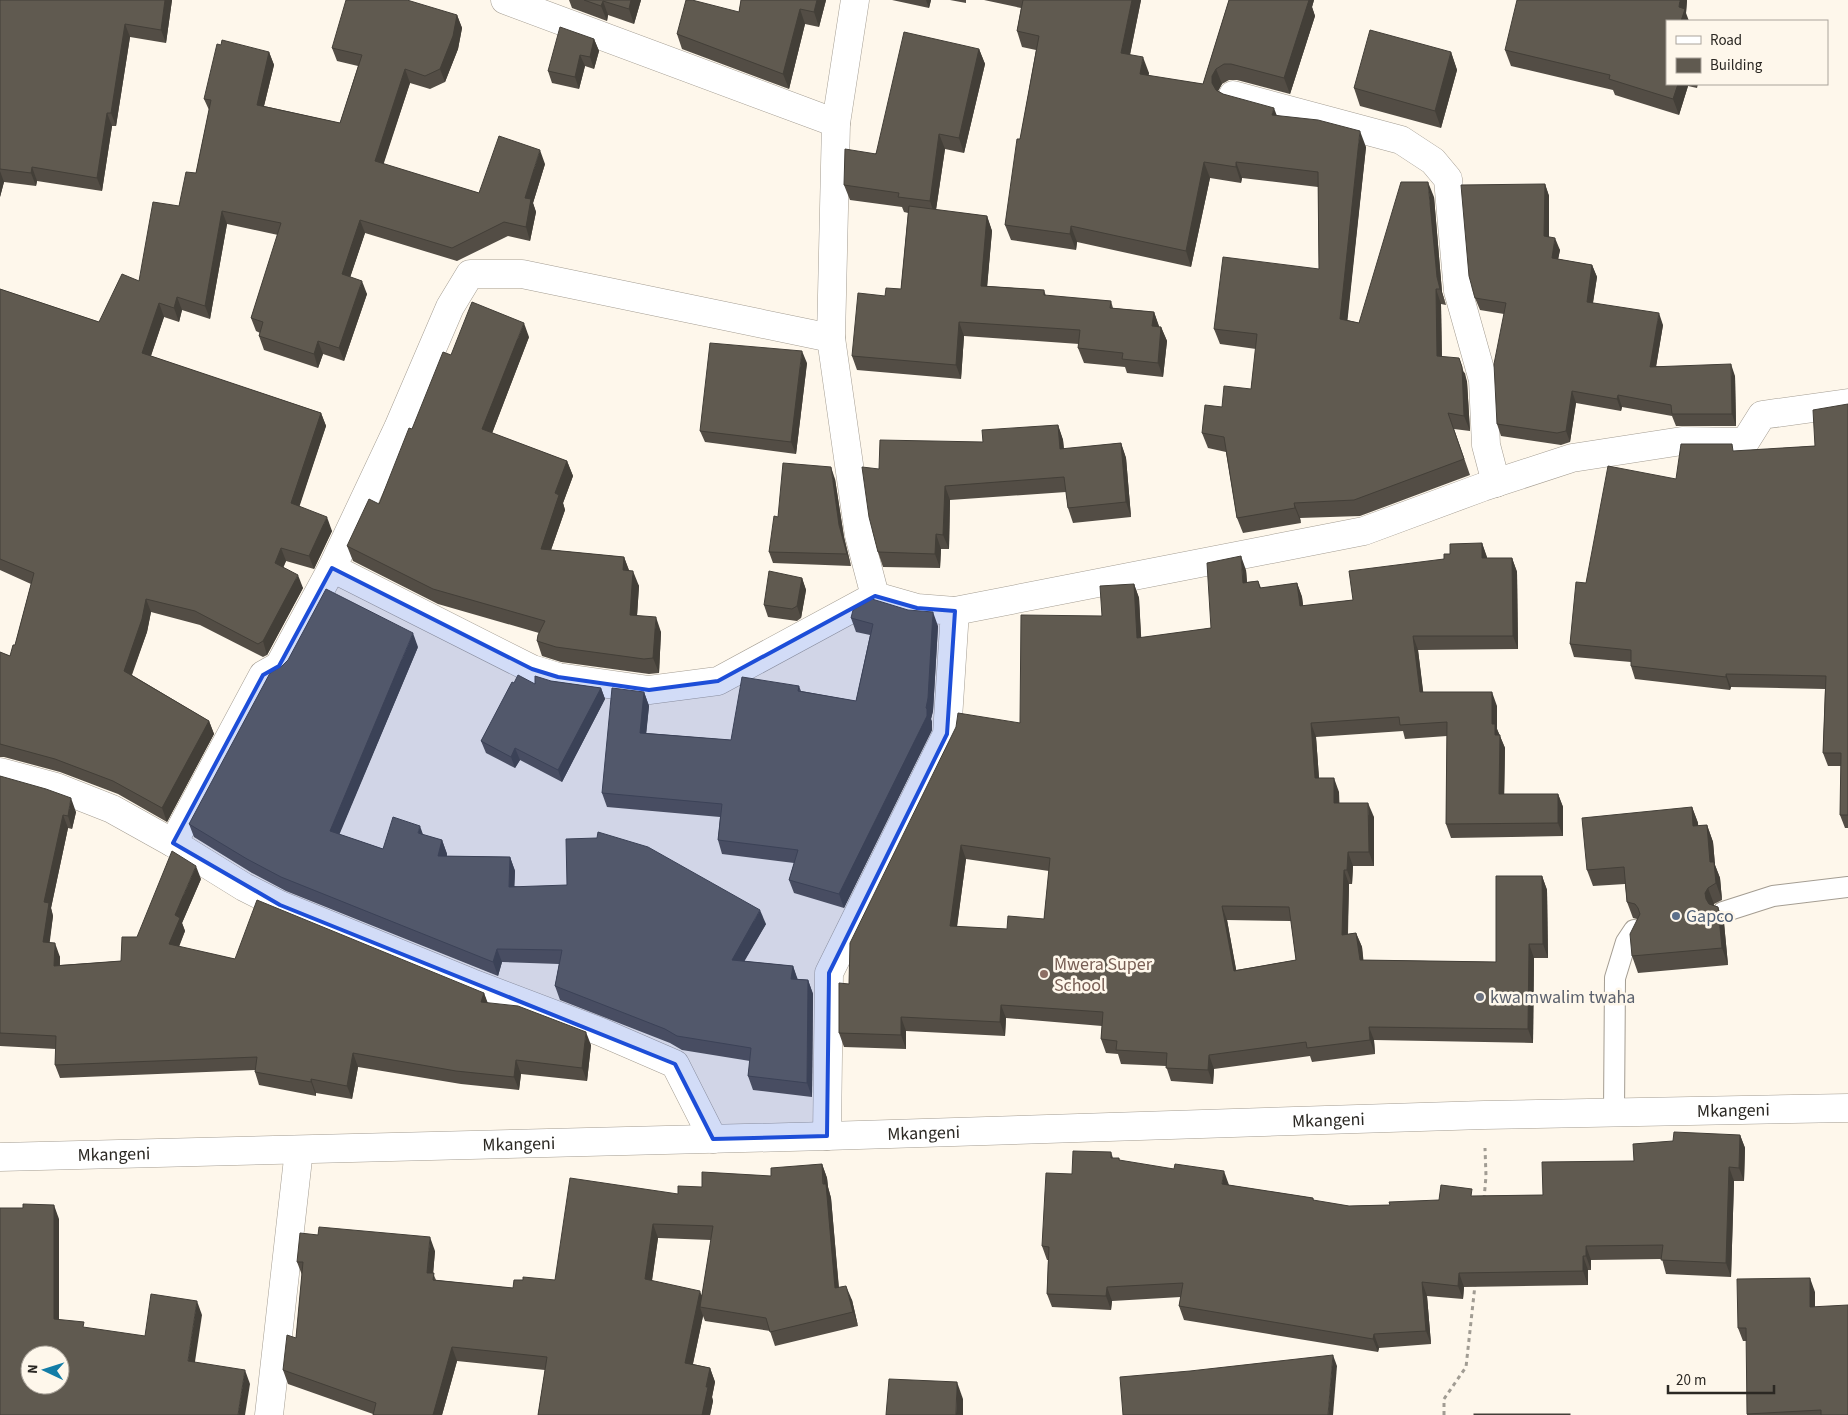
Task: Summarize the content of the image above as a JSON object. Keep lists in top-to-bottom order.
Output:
{
  "streets": {
    "street": ["Mkangeni"]
  },
  "places": ["Gapco", "Mwera Super School", "kwa mwalim twaha"],
  "legend": ["Road", "Building"],
  "scale_bar": "20 m",
  "north": "left"
}
